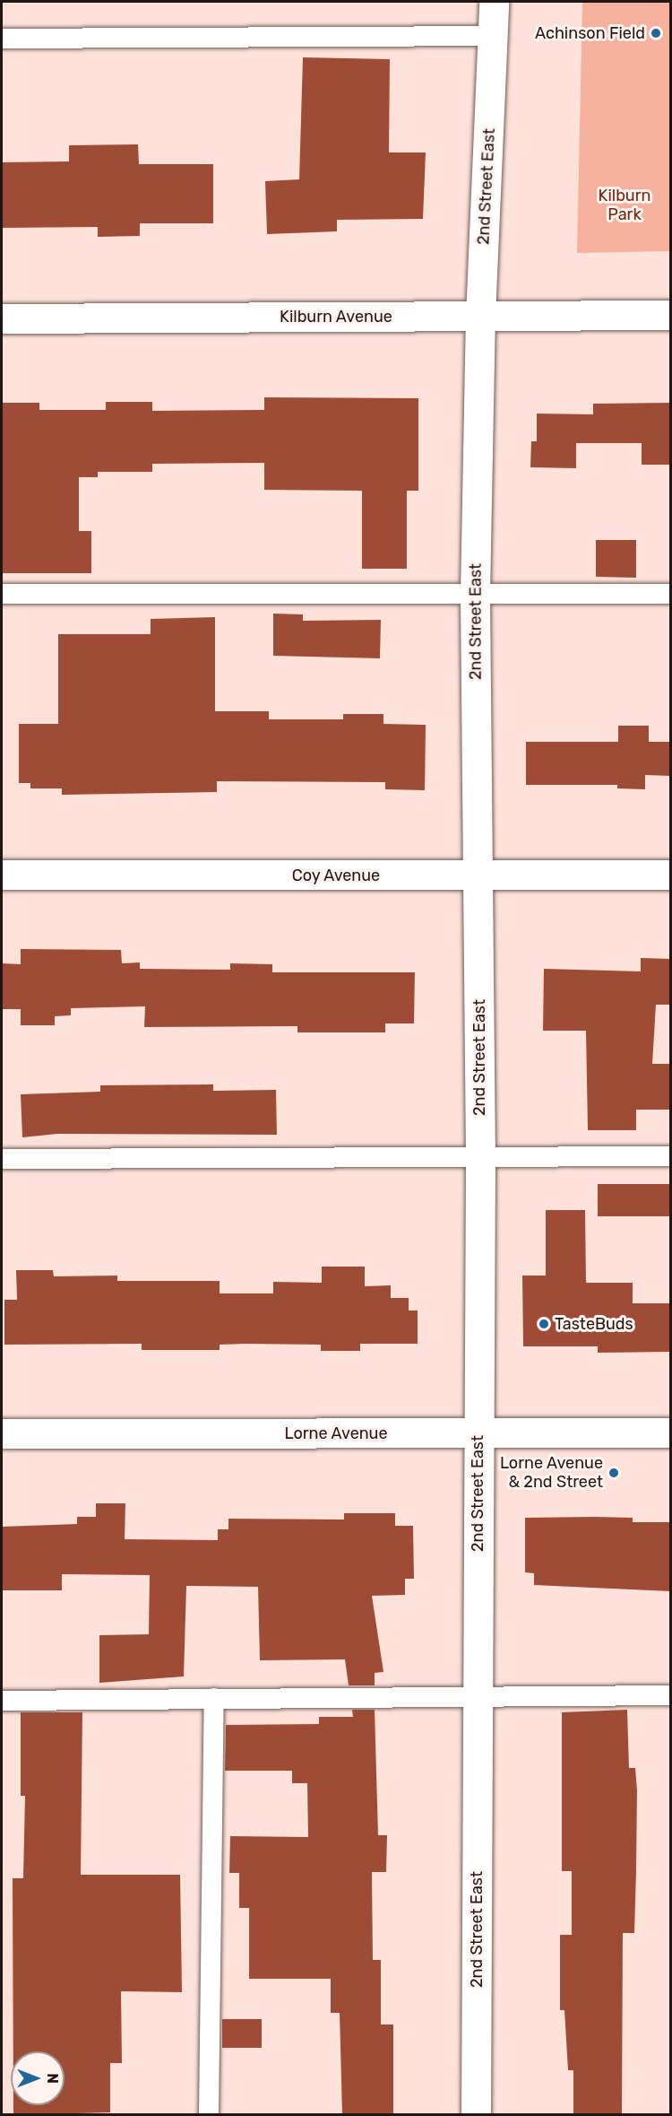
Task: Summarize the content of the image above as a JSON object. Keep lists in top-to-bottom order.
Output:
{
  "streets": {
    "street": [
      "2nd Street East",
      "Kilburn Avenue",
      "Coy Avenue",
      "Lorne Avenue"
    ]
  },
  "crossings": [
    ["2nd Street East", "Kilburn Avenue"],
    ["2nd Street East", "Coy Avenue"],
    ["2nd Street East", "Lorne Avenue"]
  ],
  "parks": ["Kilburn Park"],
  "places": ["Achinson Field", "TasteBuds", "Lorne Avenue & 2nd Street"],
  "north": "right"
}
